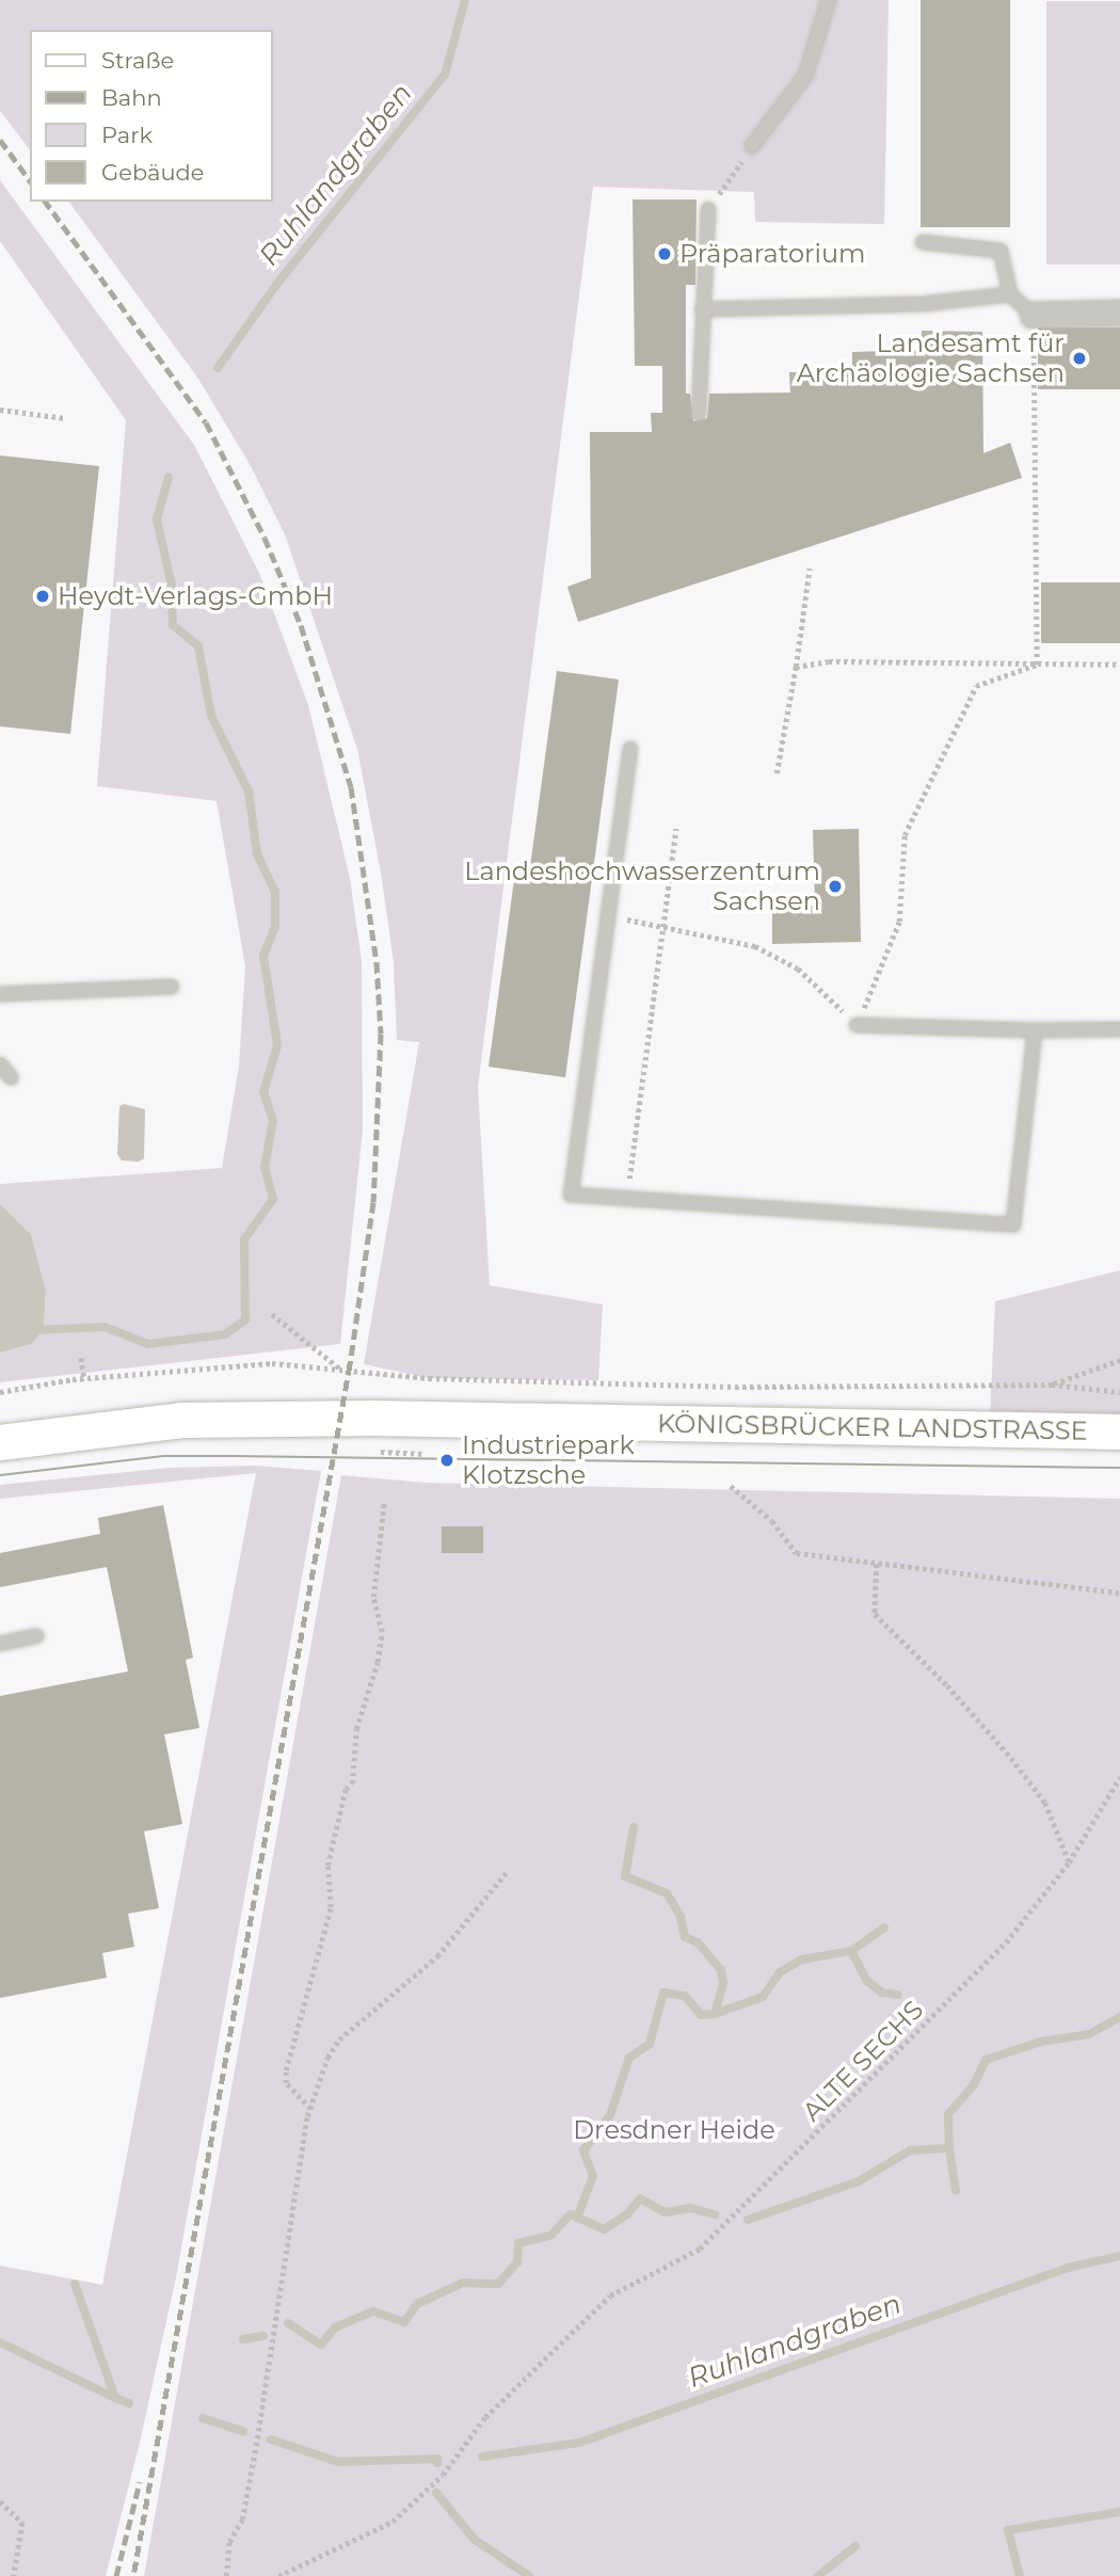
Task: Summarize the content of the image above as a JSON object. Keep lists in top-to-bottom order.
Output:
{
  "streets": {
    "main road": ["KÖNIGSBRÜCKER LANDSTRASSE"],
    "path": ["ALTE SECHS"]
  },
  "water": ["Ruhlandgraben"],
  "parks": ["Dresdner Heide"],
  "places": [
    "Präparatorium",
    "Landesamt für Archäologie Sachsen",
    "Heydt-Verlags-GmbH",
    "Landeshochwasserzentrum Sachsen",
    "Industriepark Klotzsche"
  ],
  "legend": [
    "Straße",
    "Bahn",
    "Park",
    "Gebäude"
  ]
}
